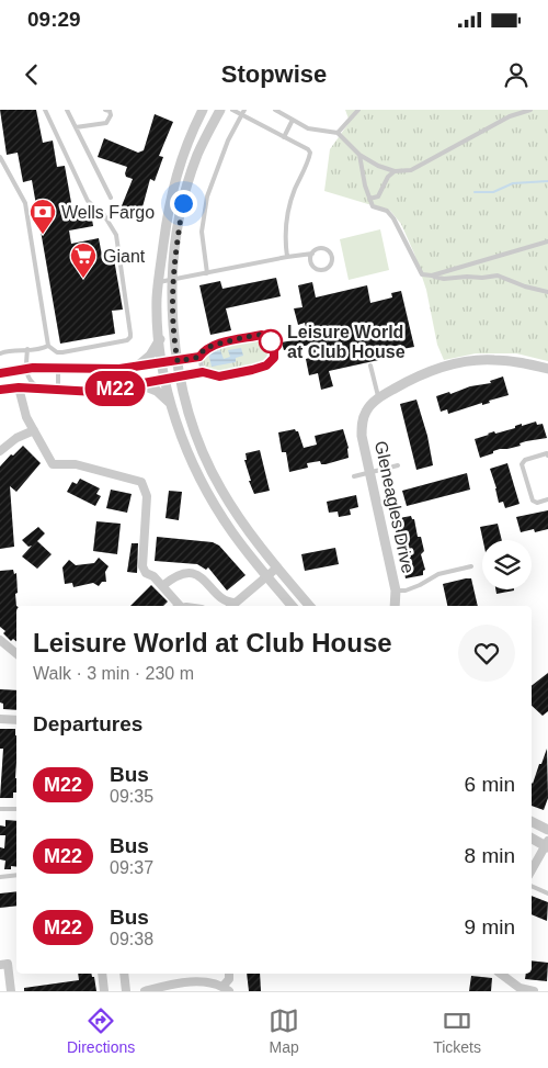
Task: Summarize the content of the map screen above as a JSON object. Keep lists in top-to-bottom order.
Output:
{
  "streets": {
    "street": ["Gleneagles Drive"]
  },
  "places": {
    "bank": ["Wells Fargo"],
    "supermarket": ["Giant"],
    "other": ["Leisure World at Club House"]
  },
  "lines": ["bus line M22"],
  "page": {
    "status": "09:29",
    "header": "Stopwise",
    "on_map": "M22",
    "heading": [
      ["Leisure World at Club House", "Walk · 3 min · 230 m"],
      "Departures"
    ],
    "list": [
      {
        "mark": "M22",
        "name": "Bus",
        "note": "09:35",
        "value": "6 min"
      },
      {
        "mark": "M22",
        "name": "Bus",
        "note": "09:37",
        "value": "8 min"
      },
      {
        "mark": "M22",
        "name": "Bus",
        "note": "09:38",
        "value": "9 min"
      }
    ],
    "tabs": ["Directions", "Map", "Tickets"]
  }
}
